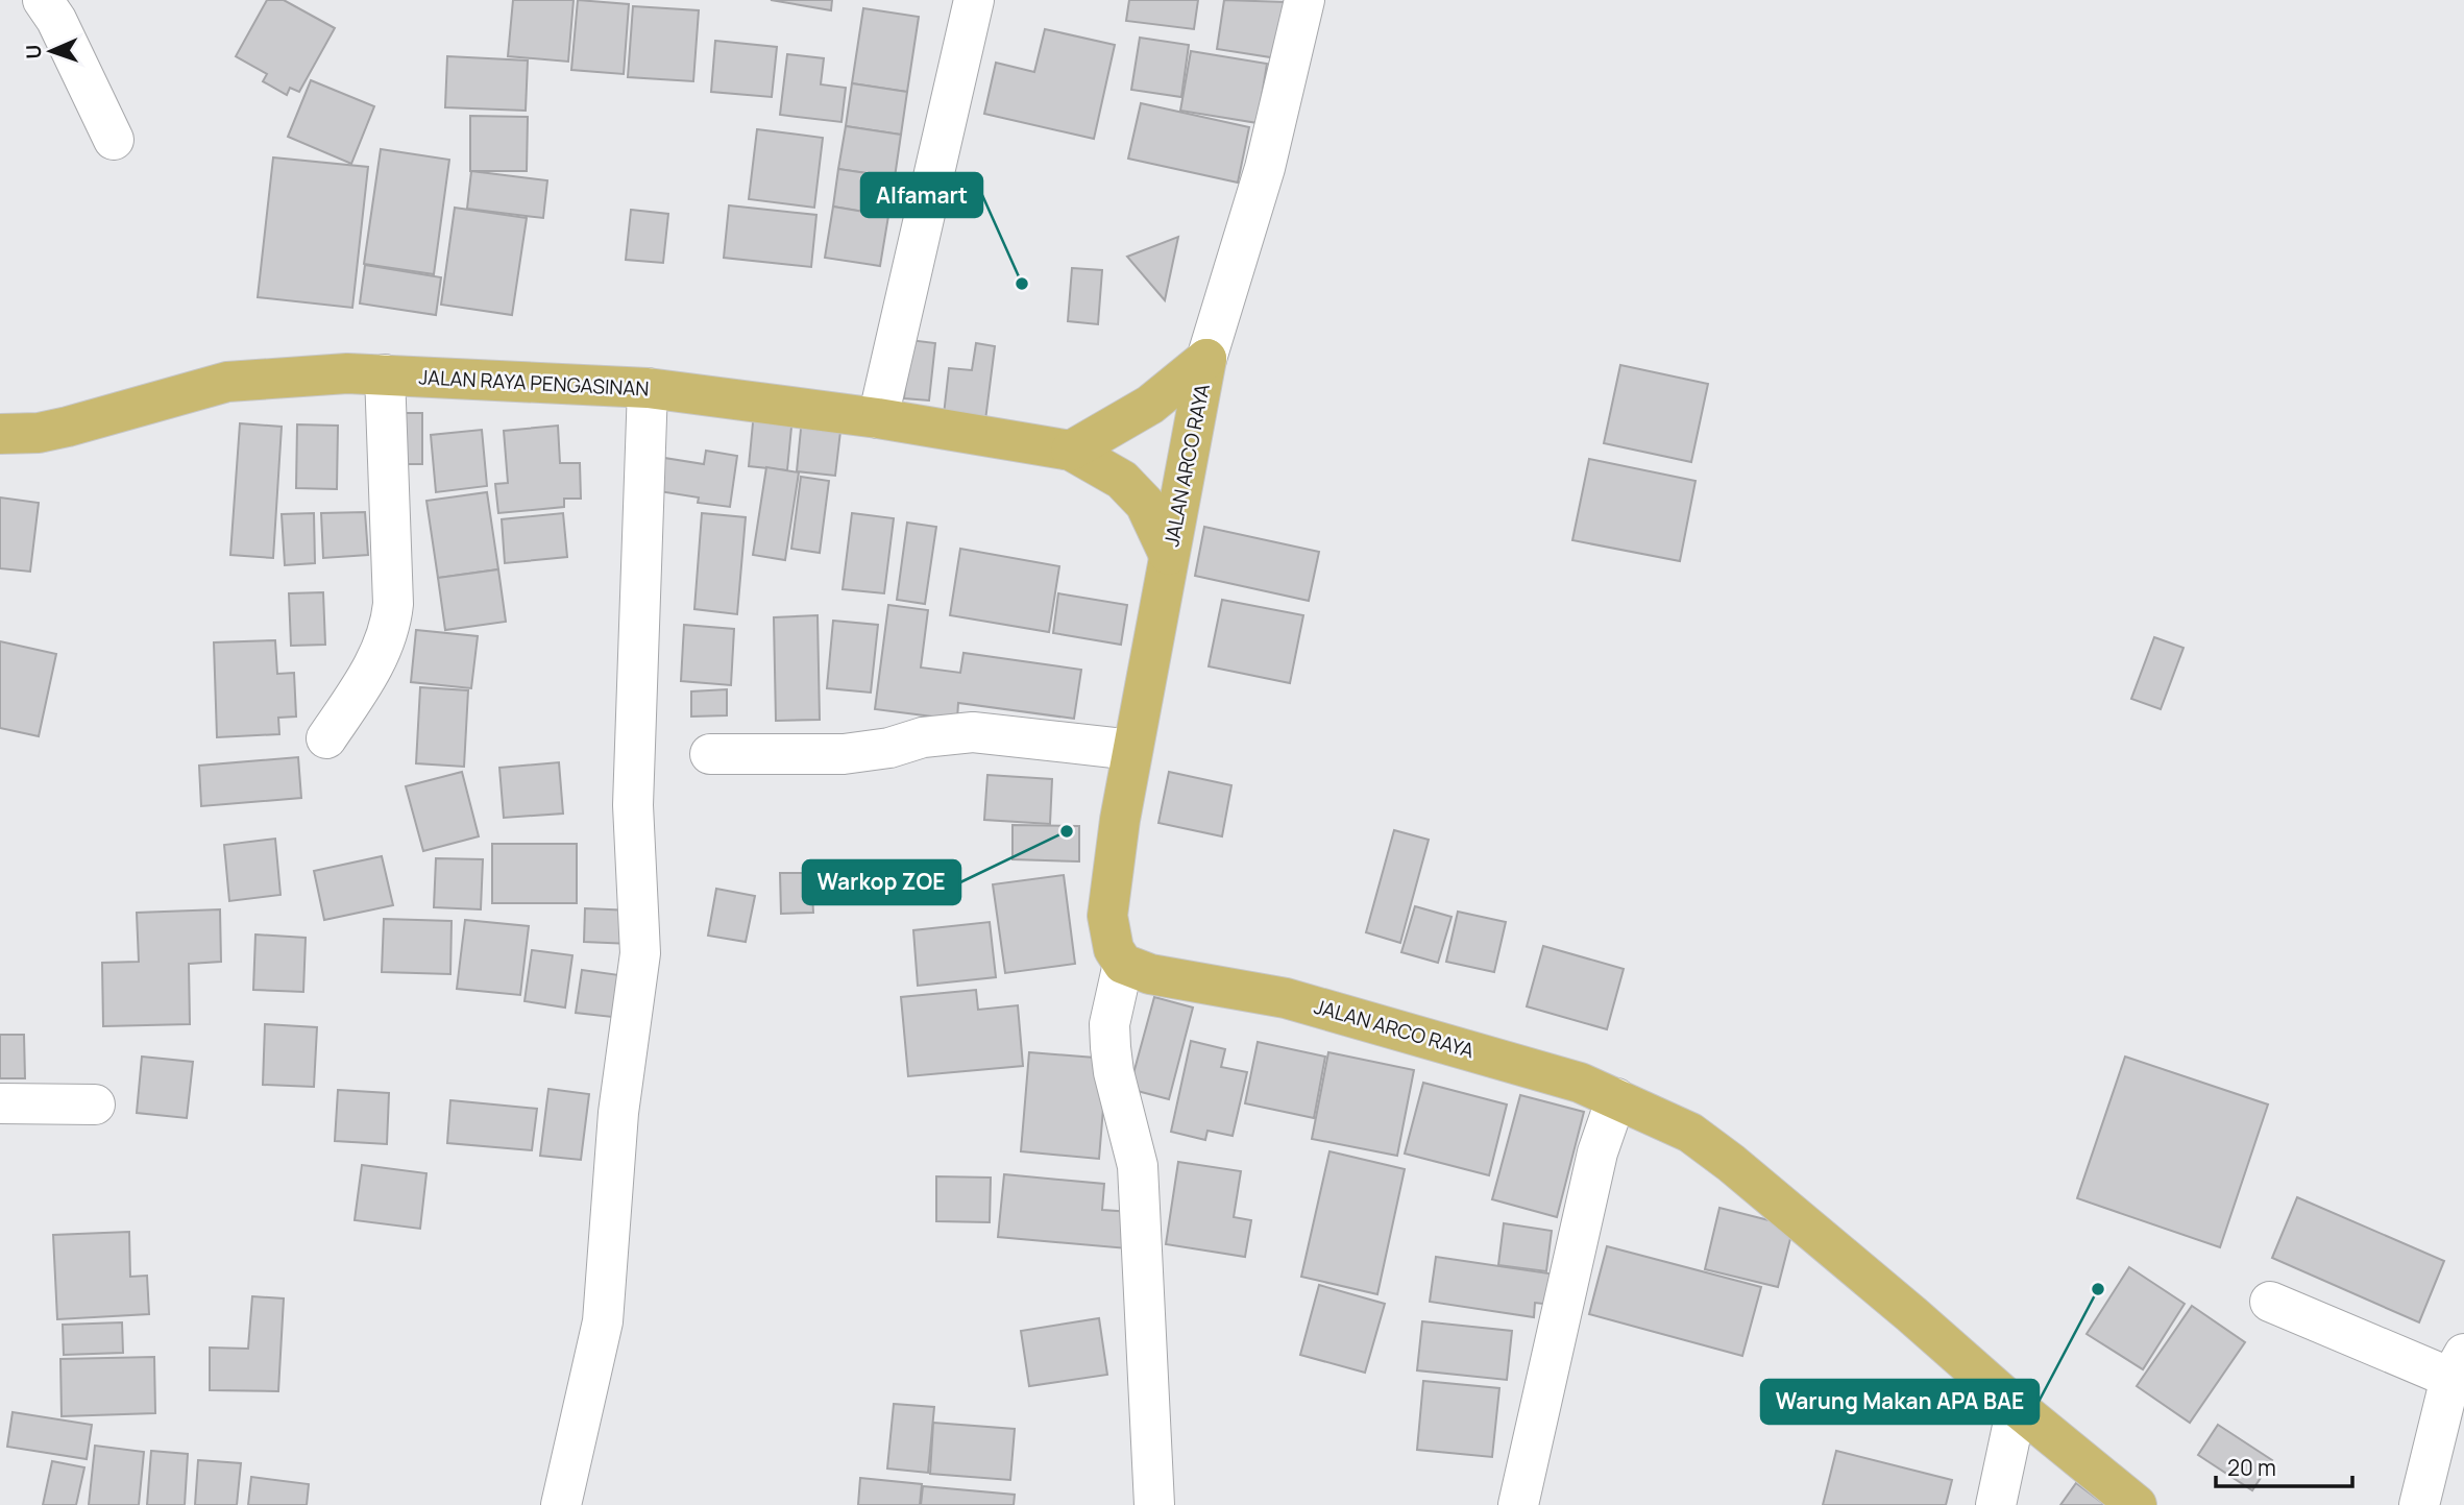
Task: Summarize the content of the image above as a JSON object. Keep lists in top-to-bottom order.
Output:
{
  "streets": {
    "main road": ["JALAN RAYA PENGASINAN", "JALAN ARCO RAYA"]
  },
  "crossings": [
    ["JALAN RAYA PENGASINAN", "JALAN ARCO RAYA"]
  ],
  "places": ["Alfamart", "Warkop ZOE", "Warung Makan APA BAE"],
  "scale_bar": "20 m",
  "north": "left"
}
